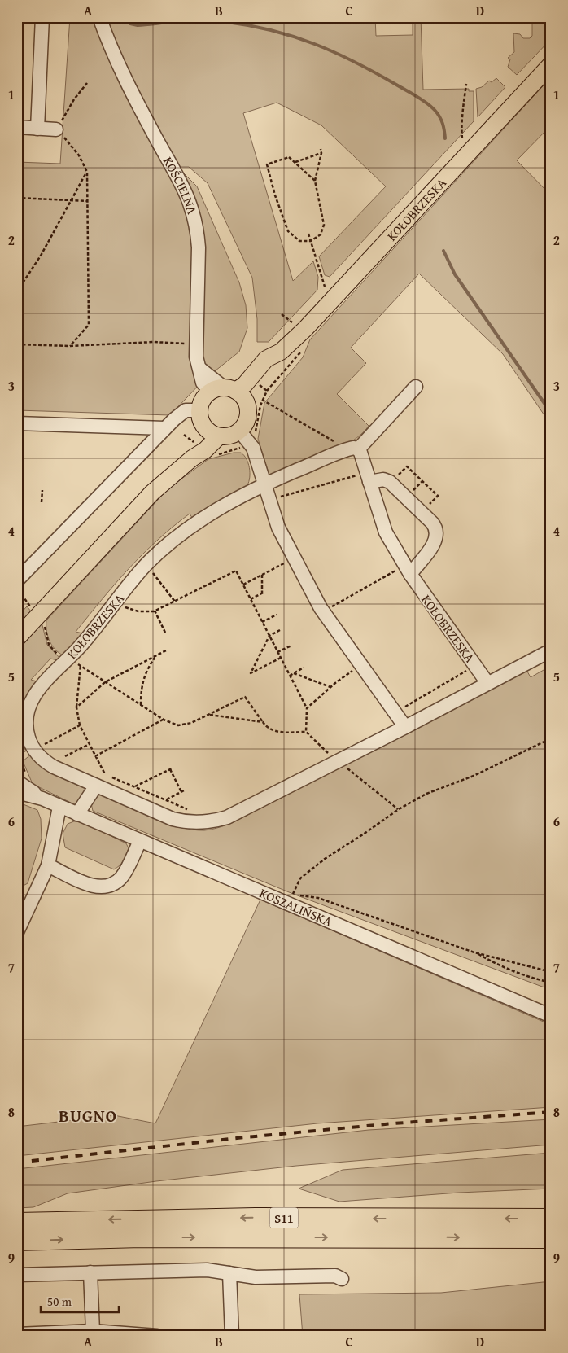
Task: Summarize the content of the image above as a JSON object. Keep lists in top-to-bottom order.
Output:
{
  "streets": {
    "highway": ["S11"],
    "main road": ["KOŁOBRZESKA"],
    "street": ["KOŚCIELNA", "KOSZALIŃSKA"]
  },
  "crossings": [
    ["KOŚCIELNA", "KOŁOBRZESKA"]
  ],
  "districts": ["BUGNO"],
  "scale_bar": "50 m",
  "grid": {
    "columns": [
      "A",
      "B",
      "C",
      "D"
    ],
    "rows": [
      "1",
      "2",
      "3",
      "4",
      "5",
      "6",
      "7",
      "8",
      "9"
    ]
  }
}
